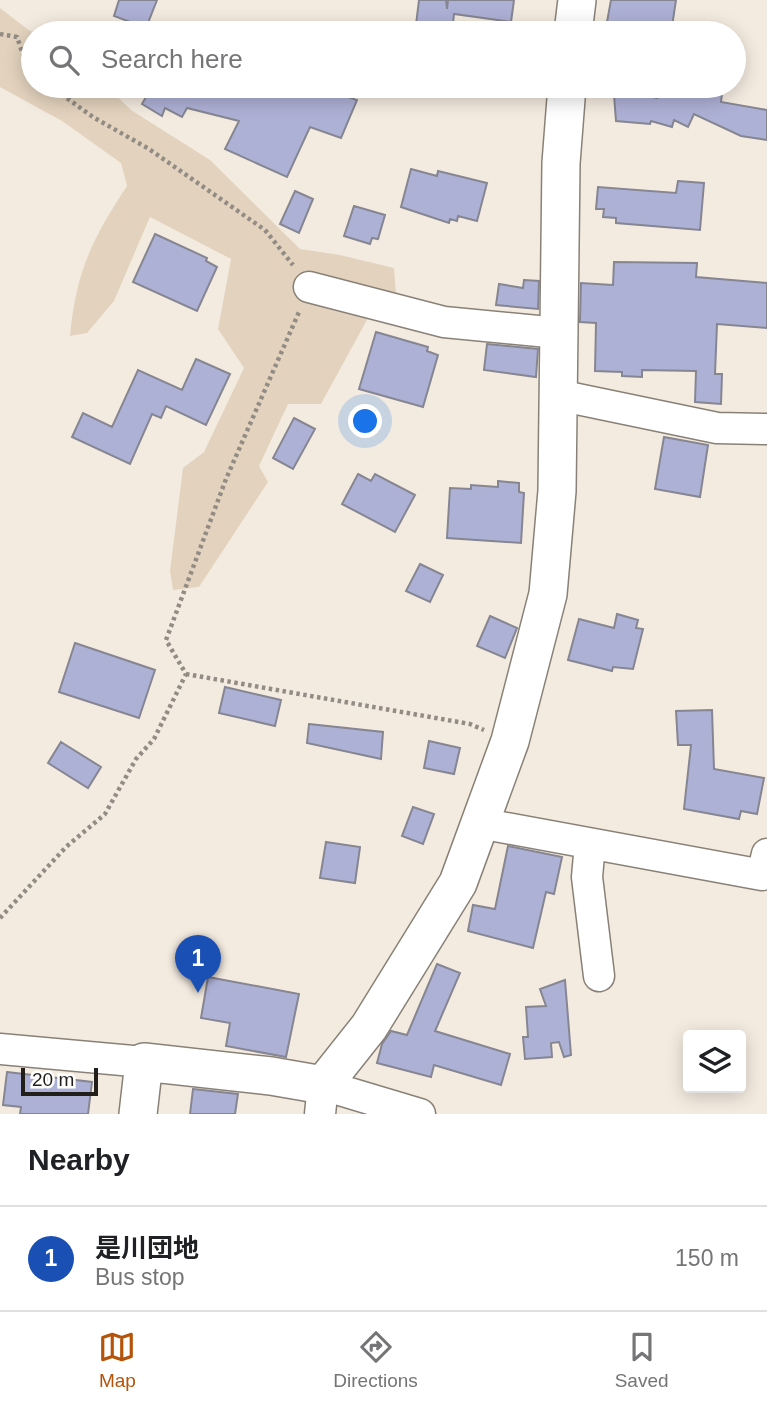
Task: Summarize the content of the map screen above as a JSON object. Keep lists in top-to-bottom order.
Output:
{
  "scale_bar": "20 m",
  "page": {
    "search": "Search here",
    "pins": "1",
    "scale": "20 m",
    "heading": "Nearby",
    "list": [
      {
        "mark": "1",
        "name": "是川団地",
        "note": "Bus stop",
        "value": "150 m"
      }
    ],
    "nav": ["Map", "Directions", "Saved"]
  }
}
